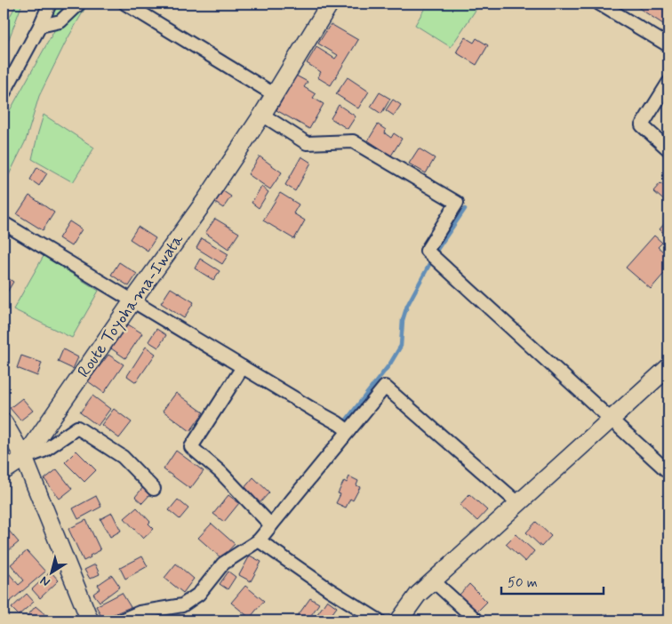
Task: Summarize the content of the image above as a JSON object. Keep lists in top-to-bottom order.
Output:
{
  "streets": {
    "main road": ["Route Toyohama-Iwata"]
  },
  "scale_bar": "50 m",
  "north": "bottom left"
}
